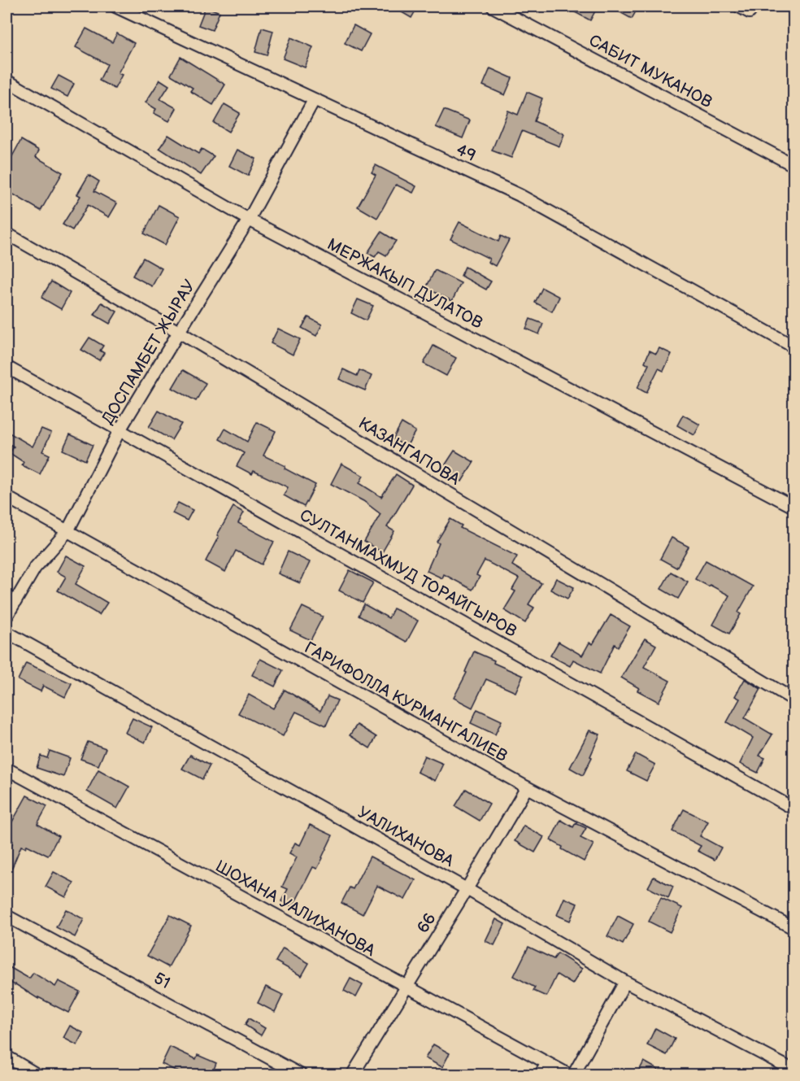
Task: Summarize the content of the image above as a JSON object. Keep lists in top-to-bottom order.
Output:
{
  "streets": {
    "street": [
      "САБИТ МУКАНОВ",
      "49",
      "МЕРЖАКЫП ДУЛАТОВ",
      "ДОСПАМБЕТ ЖЫРАУ",
      "КАЗАНГАПОВА",
      "СУЛТАНМАХМУД ТОРАЙГЫРОВ",
      "ГАРИФОЛЛА КУРМАНГАЛИЕВ",
      "УАЛИХАНОВА",
      "ШОХАНА УАЛИХАНОВА",
      "66",
      "51"
    ]
  },
  "crossings": [
    ["49", "ДОСПАМБЕТ ЖЫРАУ"],
    ["МЕРЖАКЫП ДУЛАТОВ", "ДОСПАМБЕТ ЖЫРАУ"],
    ["ДОСПАМБЕТ ЖЫРАУ", "КАЗАНГАПОВА"],
    ["ДОСПАМБЕТ ЖЫРАУ", "СУЛТАНМАХМУД ТОРАЙГЫРОВ"],
    ["ДОСПАМБЕТ ЖЫРАУ", "ГАРИФОЛЛА КУРМАНГАЛИЕВ"],
    ["ГАРИФОЛЛА КУРМАНГАЛИЕВ", "66"],
    ["УАЛИХАНОВА", "ШОХАНА УАЛИХАНОВА"],
    ["УАЛИХАНОВА", "66"],
    ["ШОХАНА УАЛИХАНОВА", "66"]
  ]
}
